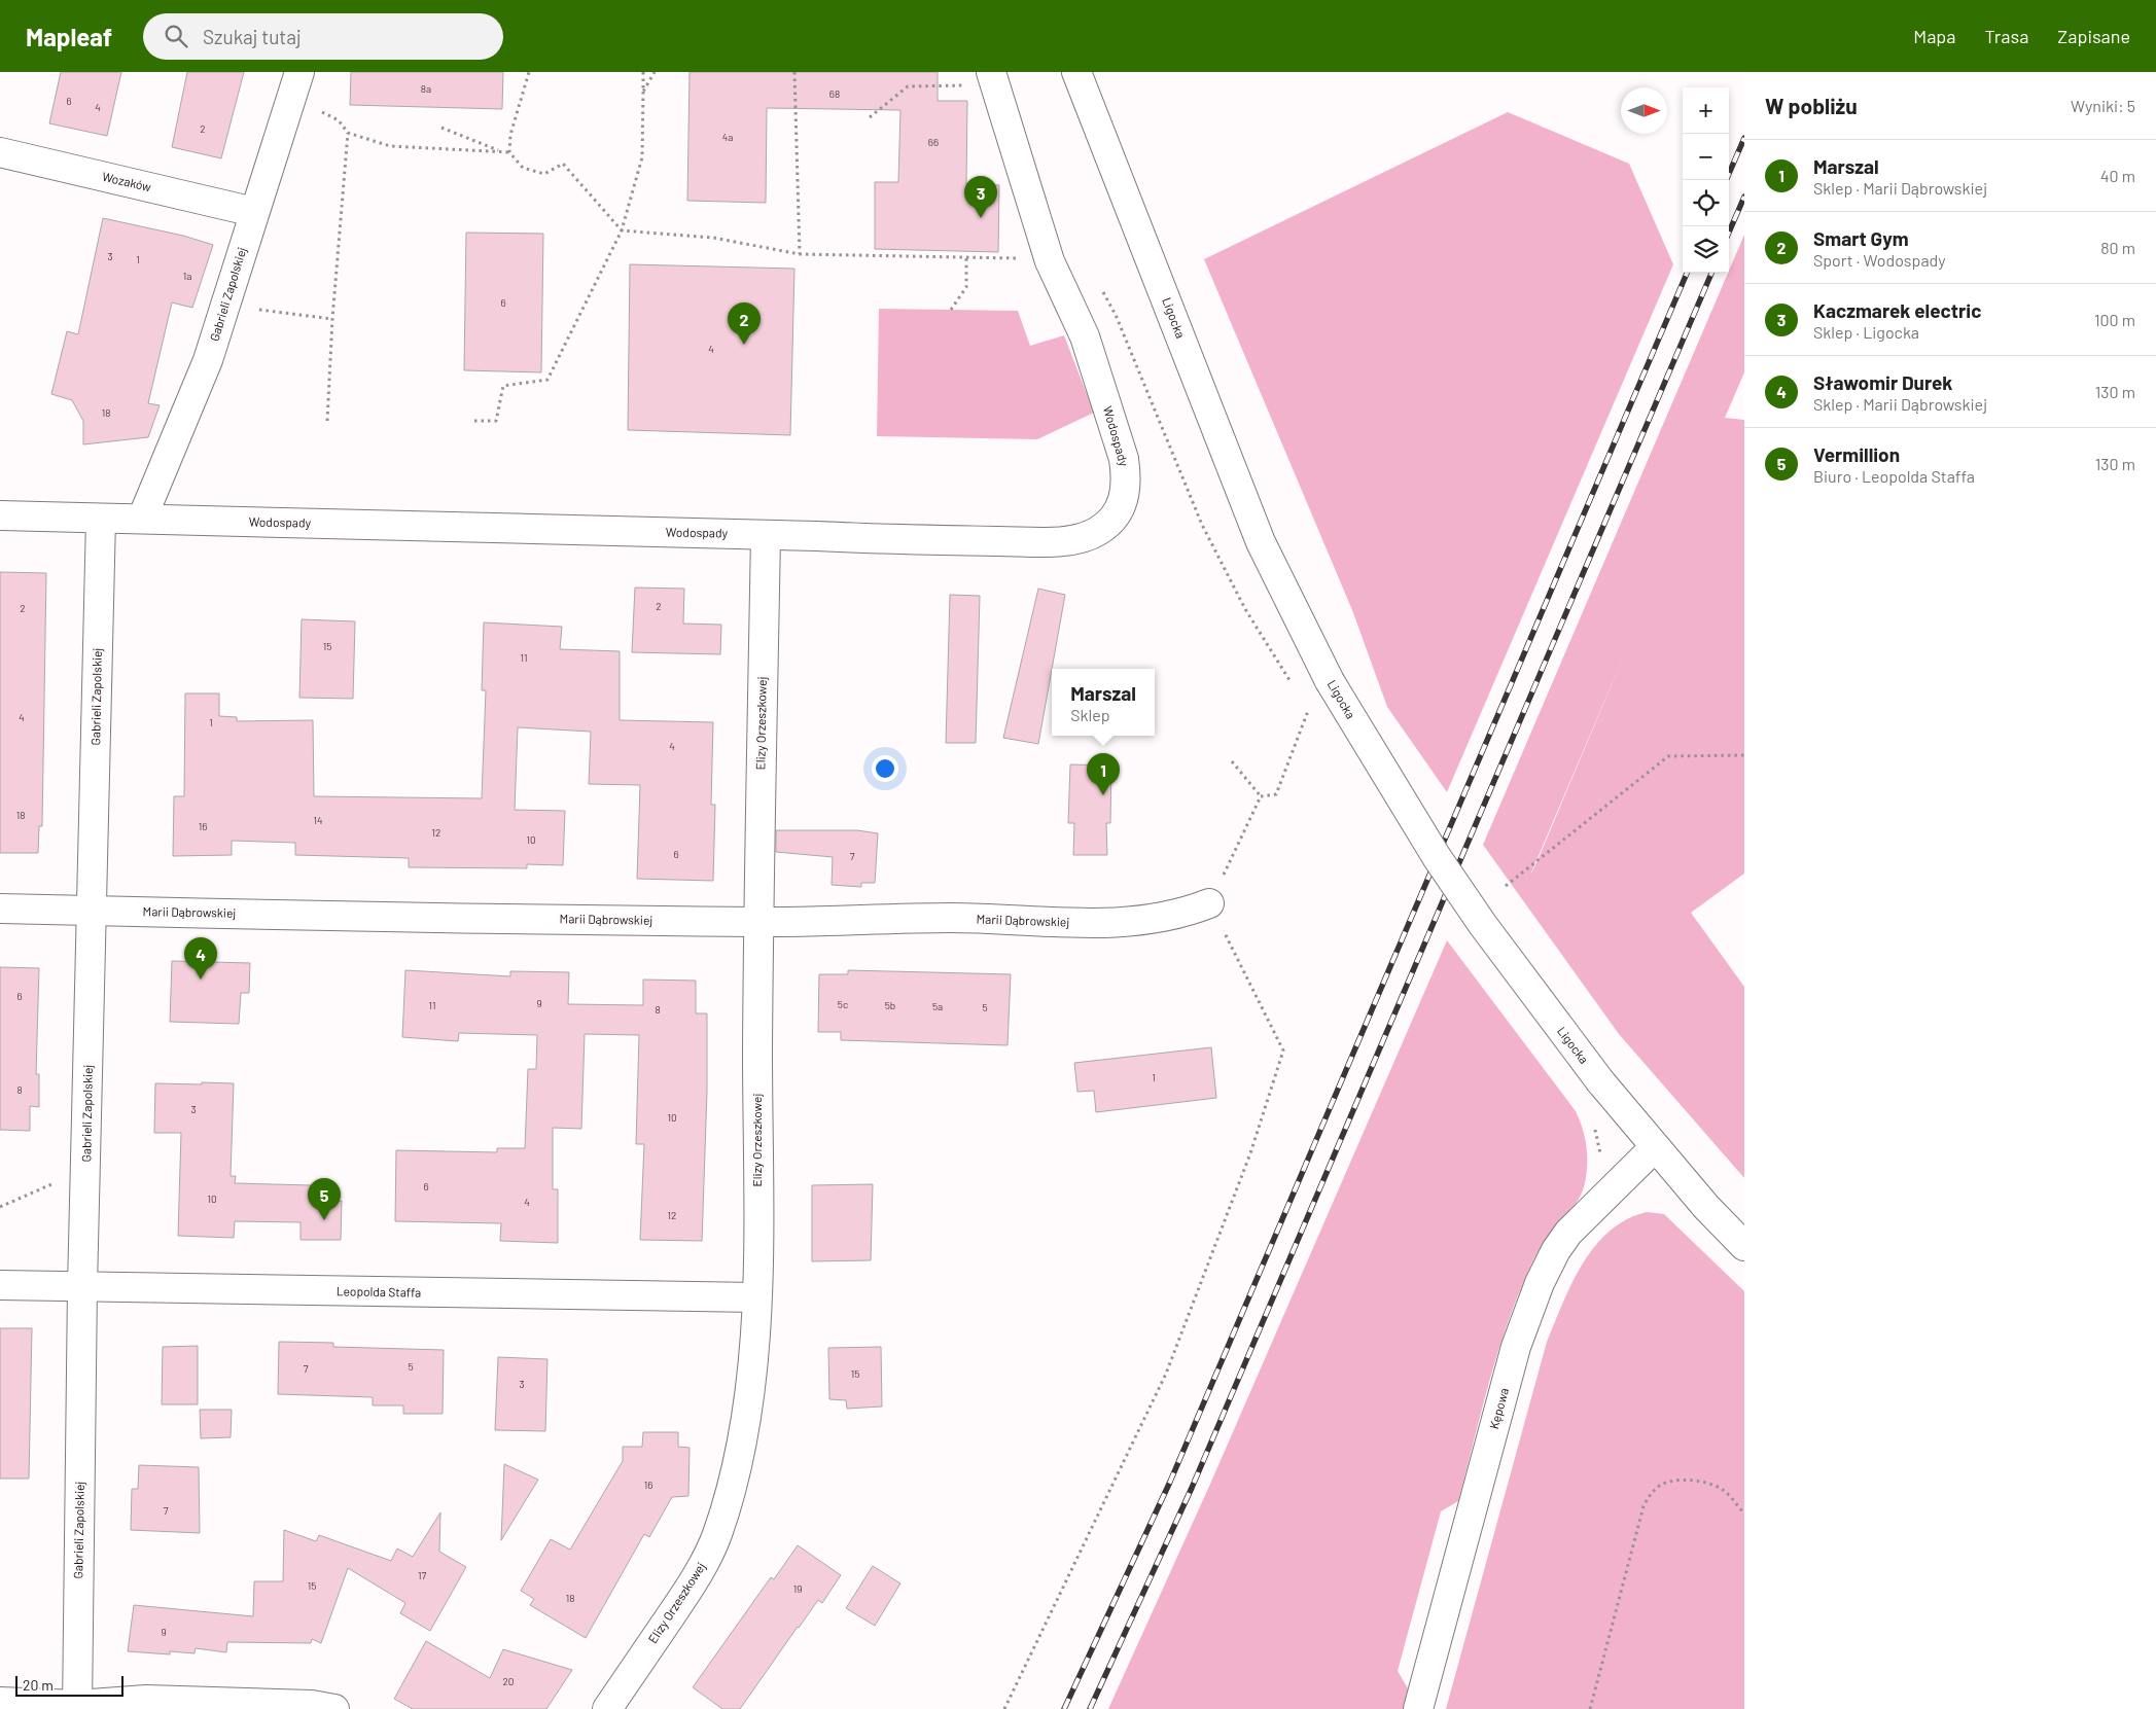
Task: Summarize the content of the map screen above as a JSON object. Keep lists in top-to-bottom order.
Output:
{
  "streets": {
    "street": [
      "Wozaków",
      "Gabrieli Zapolskiej",
      "Ligocka",
      "Wodospady",
      "Elizy Orzeszkowej",
      "Marii Dąbrowskiej",
      "Leopolda Staffa",
      "Kępowa"
    ]
  },
  "crossings": [
    ["Wozaków", "Gabrieli Zapolskiej"],
    ["Gabrieli Zapolskiej", "Wodospady"],
    ["Gabrieli Zapolskiej", "Marii Dąbrowskiej"],
    ["Gabrieli Zapolskiej", "Leopolda Staffa"],
    ["Ligocka", "Kępowa"],
    ["Wodospady", "Elizy Orzeszkowej"],
    ["Elizy Orzeszkowej", "Marii Dąbrowskiej"],
    ["Elizy Orzeszkowej", "Leopolda Staffa"]
  ],
  "house_numbers": [
    "8a",
    "68",
    "6",
    "4",
    "2",
    "4a",
    "66",
    "3",
    "1",
    "1a",
    "6",
    "4",
    "18",
    "2",
    "2",
    "15",
    "11",
    "4",
    "1",
    "4",
    "18",
    "14",
    "16",
    "12",
    "10",
    "6",
    "7",
    "6",
    "9",
    "5c",
    "11",
    "5b",
    "5a",
    "5",
    "8",
    "1",
    "8",
    "3",
    "10",
    "6",
    "10",
    "4",
    "12",
    "5",
    "7",
    "15",
    "3",
    "16",
    "7",
    "17",
    "15",
    "19",
    "18",
    "9",
    "20"
  ],
  "scale_bar": "20 m",
  "north": "right",
  "page": {
    "header": "Mapleaf",
    "search": "Szukaj tutaj",
    "nav": ["Mapa", "Trasa", "Zapisane"],
    "heading": ["W pobliżu", "Wyniki: 5"],
    "map_buttons": ["+", "−"],
    "list": [
      {
        "mark": "1",
        "name": "Marszal",
        "note": "Sklep · Marii Dąbrowskiej",
        "value": "40 m"
      },
      {
        "mark": "2",
        "name": "Smart Gym",
        "note": "Sport · Wodospady",
        "value": "80 m"
      },
      {
        "mark": "3",
        "name": "Kaczmarek electric",
        "note": "Sklep · Ligocka",
        "value": "100 m"
      },
      {
        "mark": "4",
        "name": "Sławomir Durek",
        "note": "Sklep · Marii Dąbrowskiej",
        "value": "130 m"
      },
      {
        "mark": "5",
        "name": "Vermillion",
        "note": "Biuro · Leopolda Staffa",
        "value": "130 m"
      }
    ],
    "pins": [
      "3",
      "2",
      "1",
      "4",
      "5"
    ],
    "popup": ["Marszal", "Sklep"],
    "scale": "20 m"
  }
}
